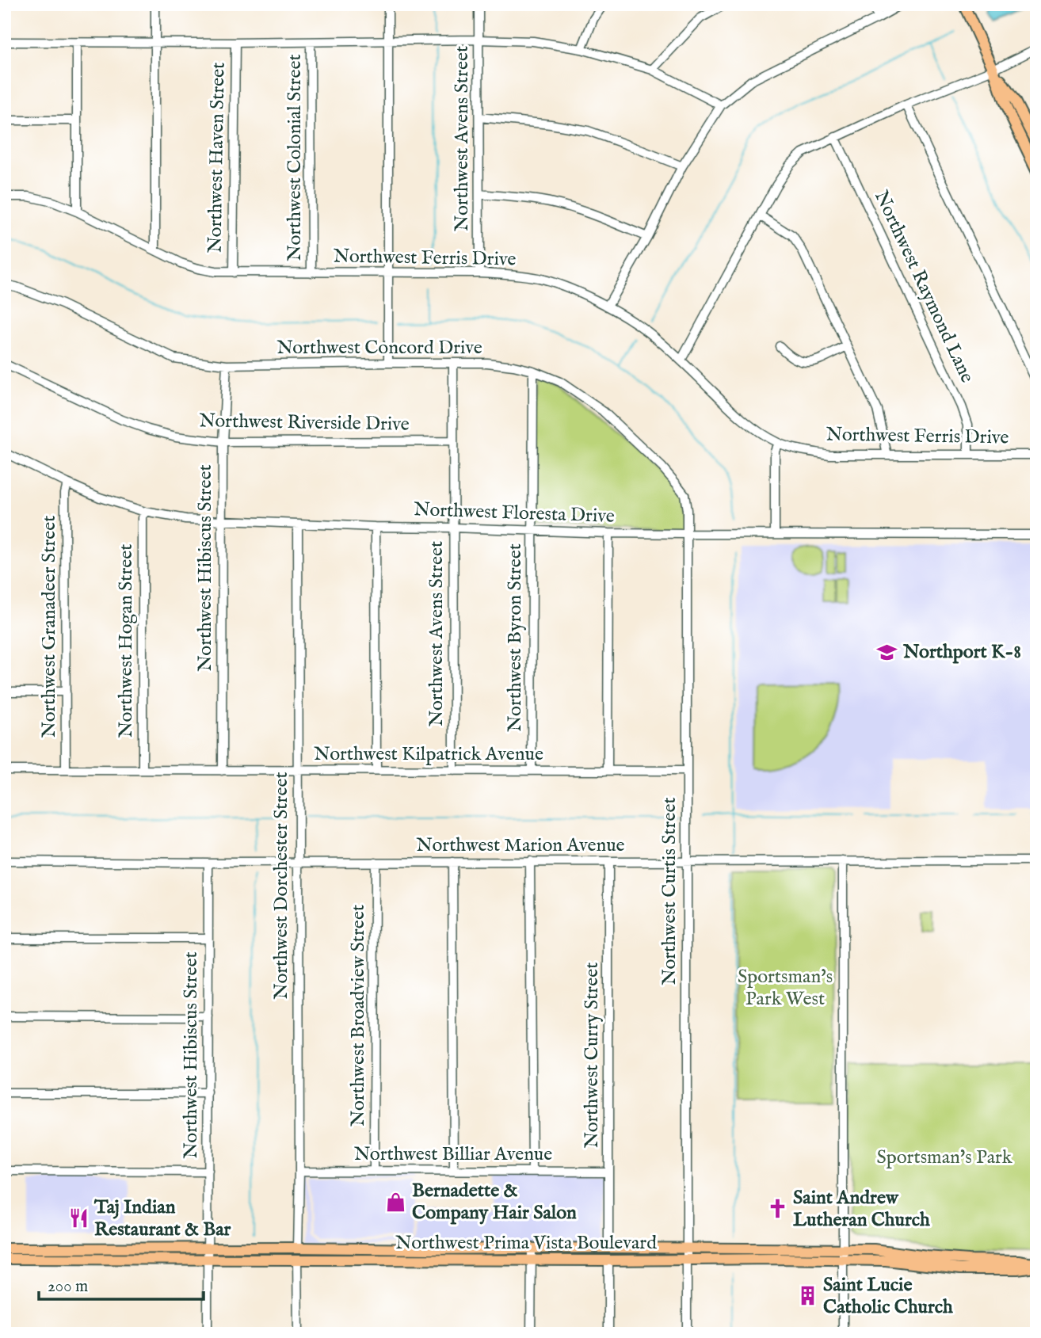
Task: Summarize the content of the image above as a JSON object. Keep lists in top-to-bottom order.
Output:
{
  "streets": {
    "main road": ["Northwest Prima Vista Boulevard"],
    "street": [
      "Northwest Avens Street",
      "Northwest Haven Street",
      "Northwest Colonial Street",
      "Northwest Ferris Drive",
      "Northwest Raymond Lane",
      "Northwest Concord Drive",
      "Northwest Riverside Drive",
      "Northwest Floresta Drive",
      "Northwest Hibiscus Street",
      "Northwest Granadeer Street",
      "Northwest Byron Street",
      "Northwest Hogan Street",
      "Northwest Kilpatrick Avenue",
      "Northwest Marion Avenue",
      "Northwest Dorchester Street",
      "Northwest Curtis Street",
      "Northwest Broadview Street",
      "Northwest Curry Street",
      "Northwest Billiar Avenue"
    ]
  },
  "crossings": [
    ["Northwest Avens Street", "Northwest Ferris Drive"],
    ["Northwest Avens Street", "Northwest Concord Drive"],
    ["Northwest Avens Street", "Northwest Riverside Drive"],
    ["Northwest Avens Street", "Northwest Floresta Drive"],
    ["Northwest Avens Street", "Northwest Kilpatrick Avenue"],
    ["Northwest Haven Street", "Northwest Ferris Drive"],
    ["Northwest Colonial Street", "Northwest Ferris Drive"],
    ["Northwest Ferris Drive", "Northwest Raymond Lane"],
    ["Northwest Concord Drive", "Northwest Floresta Drive"],
    ["Northwest Concord Drive", "Northwest Hibiscus Street"],
    ["Northwest Concord Drive", "Northwest Byron Street"],
    ["Northwest Concord Drive", "Northwest Curtis Street"],
    ["Northwest Riverside Drive", "Northwest Hibiscus Street"],
    ["Northwest Floresta Drive", "Northwest Hibiscus Street"],
    ["Northwest Floresta Drive", "Northwest Granadeer Street"],
    ["Northwest Floresta Drive", "Northwest Byron Street"],
    ["Northwest Floresta Drive", "Northwest Hogan Street"],
    ["Northwest Floresta Drive", "Northwest Dorchester Street"],
    ["Northwest Floresta Drive", "Northwest Curtis Street"],
    ["Northwest Hibiscus Street", "Northwest Kilpatrick Avenue"],
    ["Northwest Hibiscus Street", "Northwest Marion Avenue"],
    ["Northwest Hibiscus Street", "Northwest Prima Vista Boulevard"],
    ["Northwest Granadeer Street", "Northwest Kilpatrick Avenue"],
    ["Northwest Byron Street", "Northwest Kilpatrick Avenue"],
    ["Northwest Hogan Street", "Northwest Kilpatrick Avenue"],
    ["Northwest Kilpatrick Avenue", "Northwest Dorchester Street"],
    ["Northwest Kilpatrick Avenue", "Northwest Curtis Street"],
    ["Northwest Marion Avenue", "Northwest Dorchester Street"],
    ["Northwest Marion Avenue", "Northwest Curtis Street"],
    ["Northwest Marion Avenue", "Northwest Broadview Street"],
    ["Northwest Marion Avenue", "Northwest Curry Street"],
    ["Northwest Dorchester Street", "Northwest Billiar Avenue"],
    ["Northwest Dorchester Street", "Northwest Prima Vista Boulevard"],
    ["Northwest Curtis Street", "Northwest Prima Vista Boulevard"],
    ["Northwest Broadview Street", "Northwest Billiar Avenue"],
    ["Northwest Curry Street", "Northwest Billiar Avenue"],
    ["Northwest Curry Street", "Northwest Prima Vista Boulevard"]
  ],
  "parks": ["Sportsman's Park West", "Sportsman's Park"],
  "places": {
    "school or university": ["Northport K-8"],
    "shop": ["Bernadette & Company Hair Salon"],
    "church": ["Saint Andrew Lutheran Church"],
    "restaurant": ["Taj Indian Restaurant & Bar"],
    "building": ["Saint Lucie Catholic Church"]
  },
  "scale_bar": "200 m"
}
